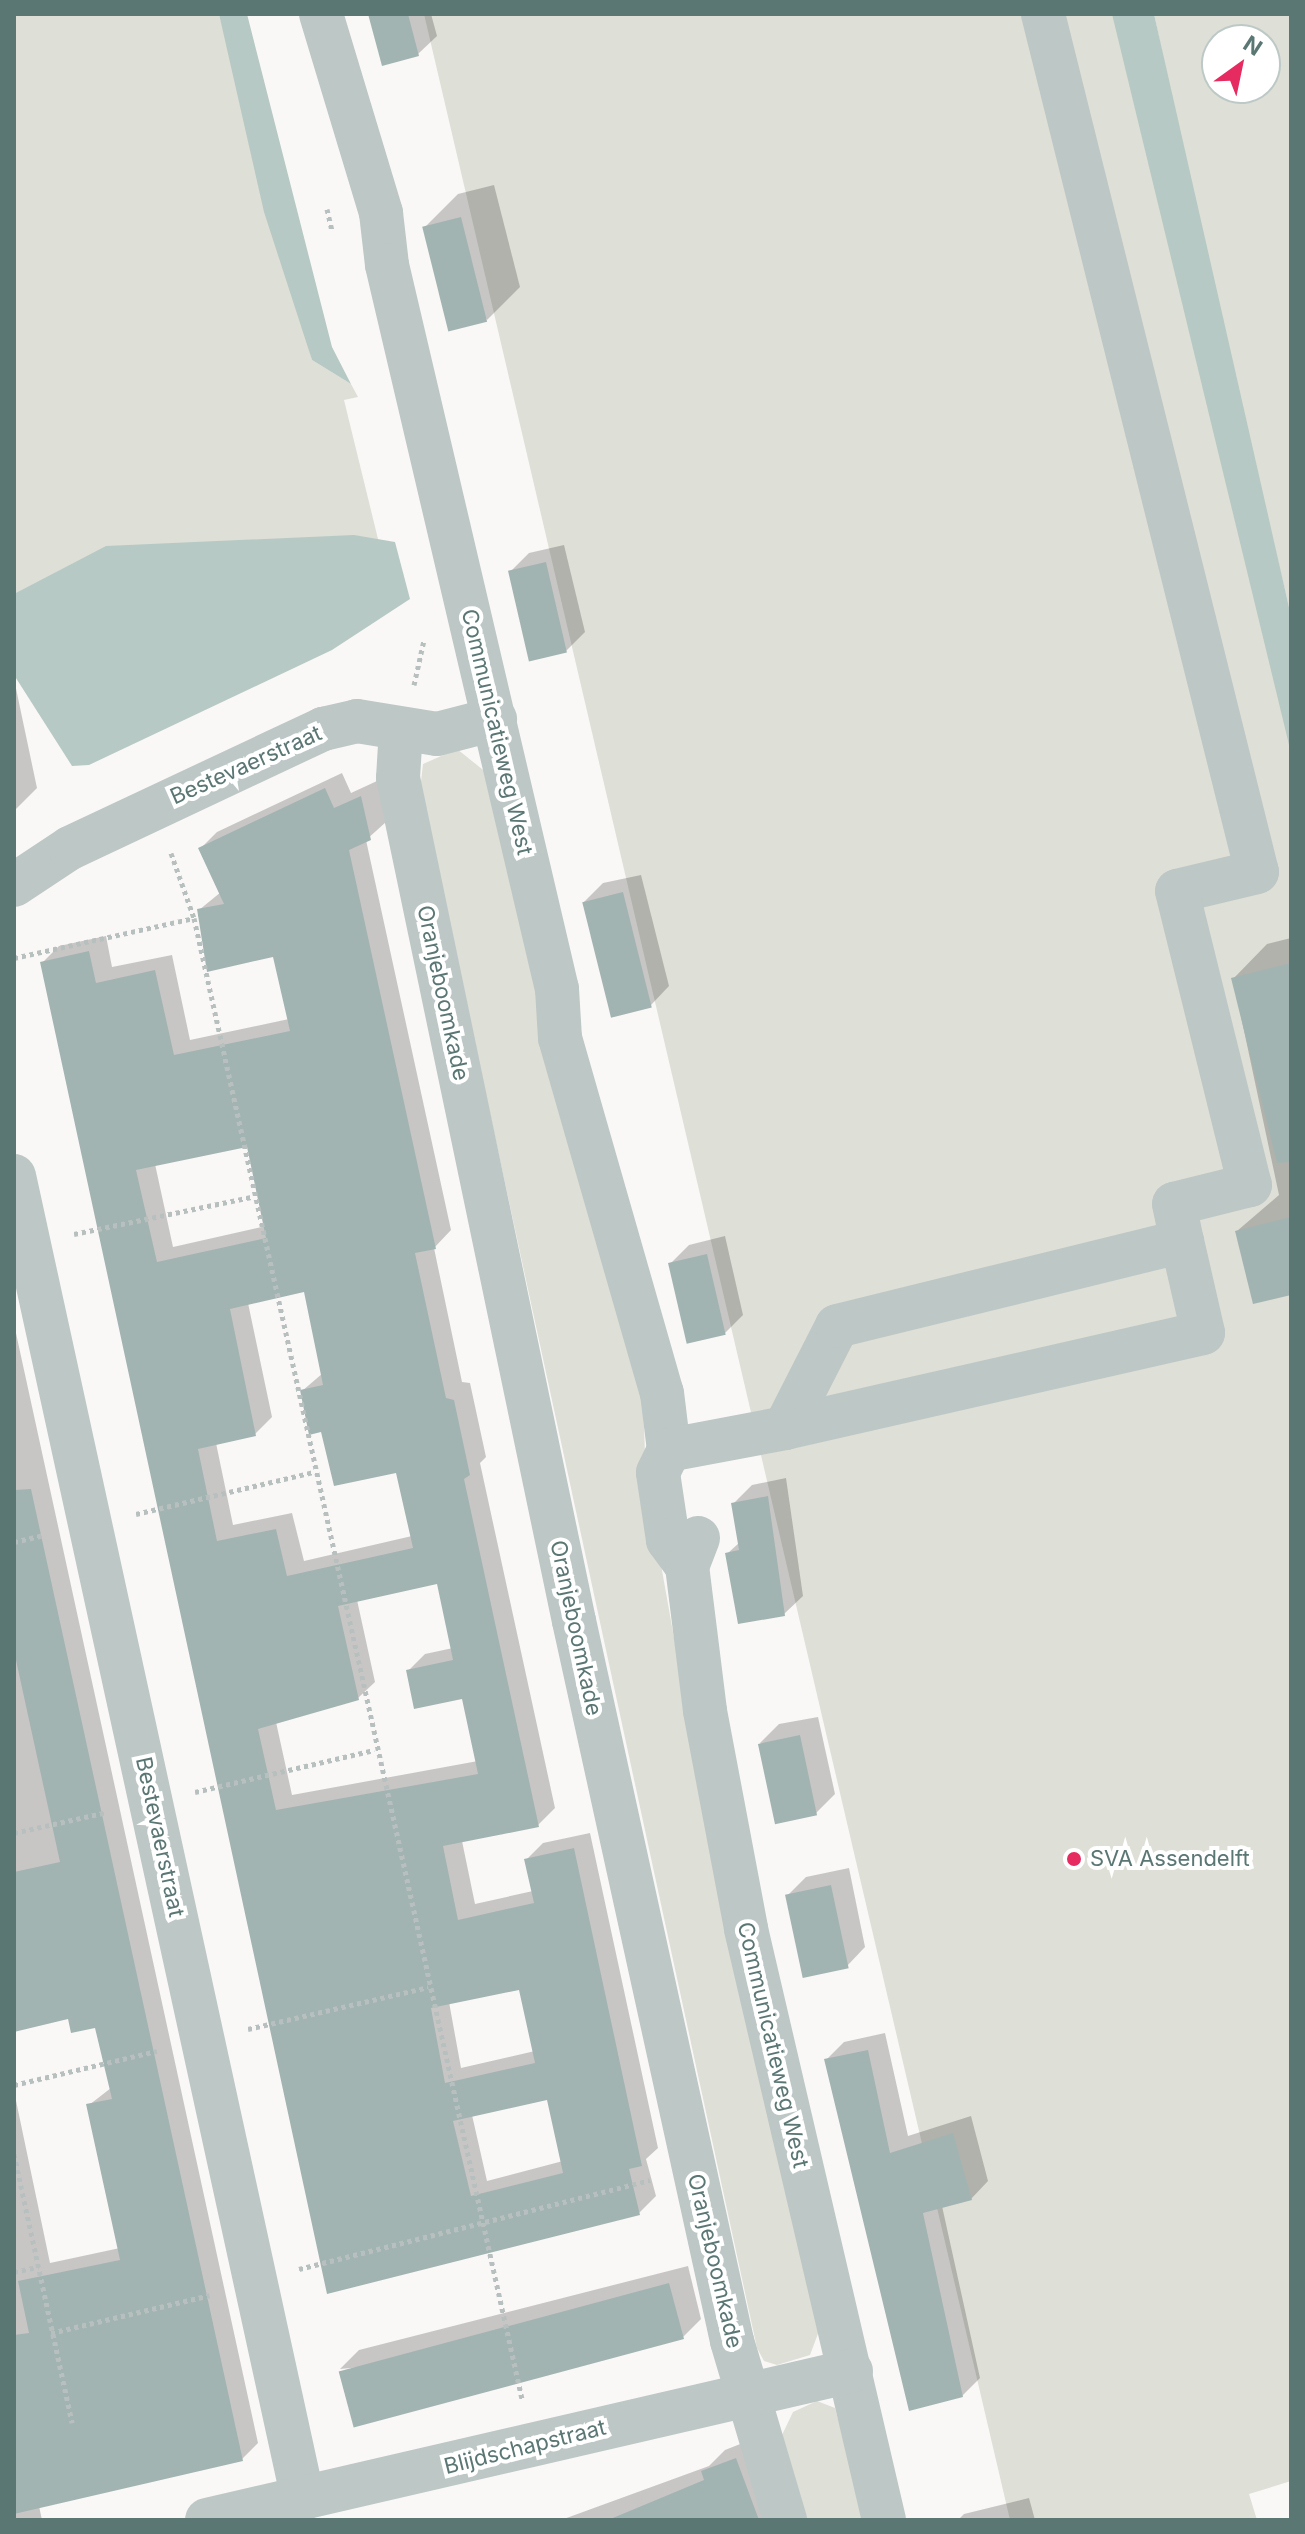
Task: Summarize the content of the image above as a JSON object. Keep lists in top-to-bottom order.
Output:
{
  "streets": {
    "street": [
      "Communicatieweg West",
      "Bestevaerstraat",
      "Oranjeboomkade",
      "Blijdschapstraat"
    ]
  },
  "crossings": [
    ["Communicatieweg West", "Bestevaerstraat"],
    ["Communicatieweg West", "Blijdschapstraat"],
    ["Bestevaerstraat", "Oranjeboomkade"],
    ["Bestevaerstraat", "Blijdschapstraat"],
    ["Oranjeboomkade", "Blijdschapstraat"]
  ],
  "places": ["SVA Assendelft"],
  "north": "top right"
}
